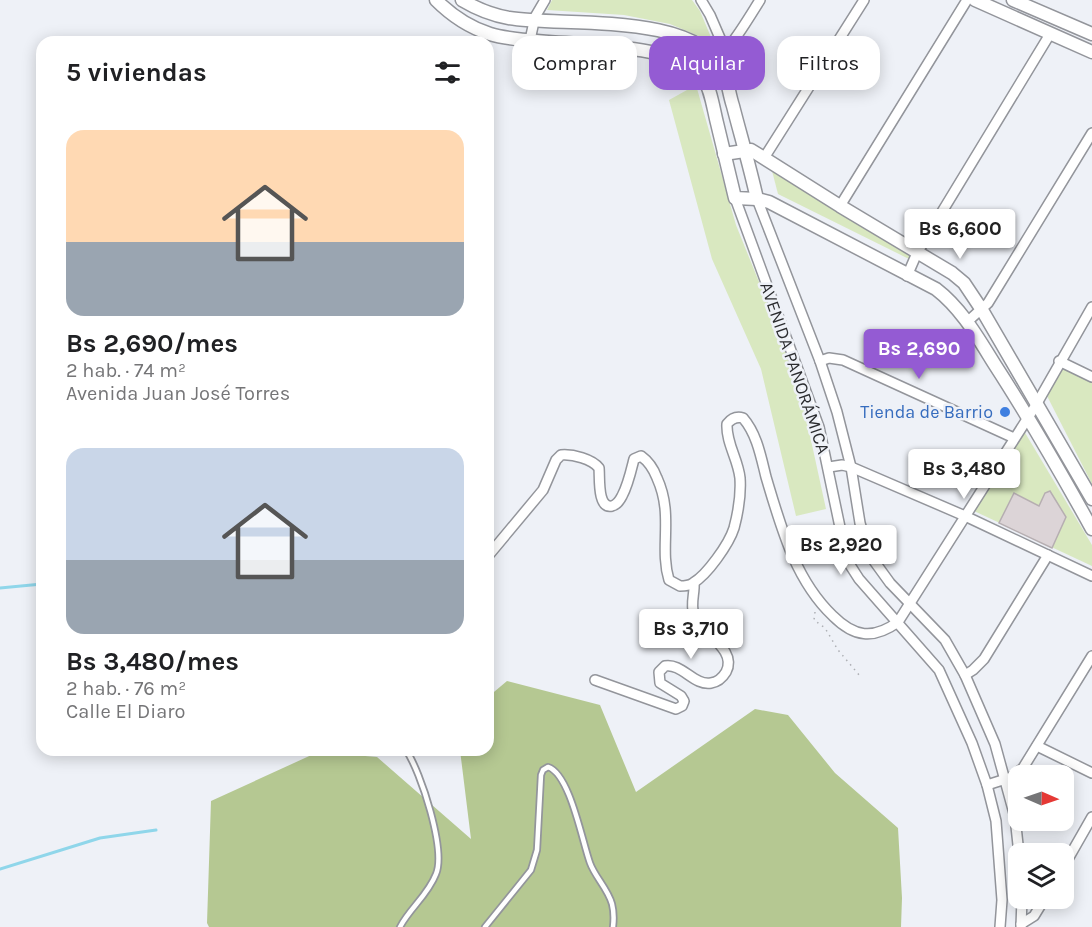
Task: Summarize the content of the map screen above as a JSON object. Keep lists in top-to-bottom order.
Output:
{
  "streets": {
    "street": ["AVENIDA PANORÁMICA"]
  },
  "places": ["Tienda de Barrio"],
  "north": "right",
  "page": {
    "chip": ["Comprar", "Alquilar", "Filtros"],
    "heading": "5 viviendas",
    "list": [
      {
        "name": "Bs 2,690/mes",
        "note": "2 hab. · 74 m² · Avenida Juan José Torres"
      },
      {
        "name": "Bs 3,480/mes",
        "note": "2 hab. · 76 m² · Calle El Diaro"
      }
    ],
    "price": [
      "Bs 6,600",
      "Bs 2,690",
      "Bs 3,480",
      "Bs 2,920",
      "Bs 3,710"
    ]
  }
}
